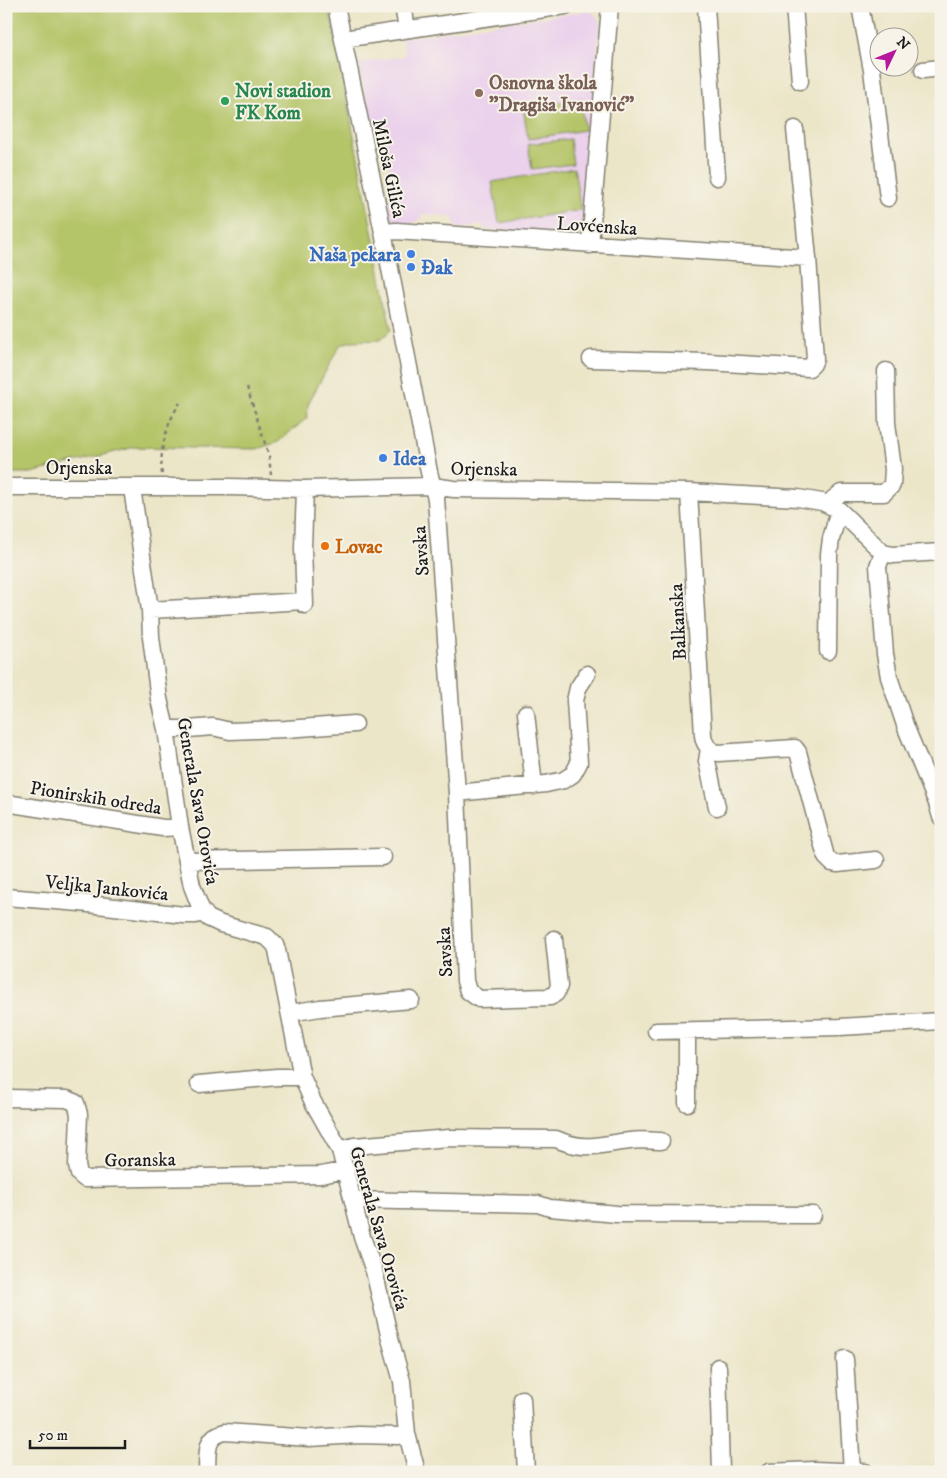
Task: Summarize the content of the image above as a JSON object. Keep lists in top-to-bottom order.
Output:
{
  "streets": {
    "street": [
      "Miloša Gilića",
      "Lovćenska",
      "Orjenska",
      "Savska",
      "Balkanska",
      "Pionirskih odreda",
      "Generala Sava Orovića",
      "Veljka Jankovića",
      "Goranska"
    ]
  },
  "crossings": [
    ["Miloša Gilića", "Lovćenska"],
    ["Miloša Gilića", "Orjenska"],
    ["Miloša Gilića", "Savska"],
    ["Orjenska", "Savska"],
    ["Orjenska", "Balkanska"],
    ["Orjenska", "Generala Sava Orovića"],
    ["Pionirskih odreda", "Generala Sava Orovića"],
    ["Generala Sava Orovića", "Veljka Jankovića"],
    ["Generala Sava Orovića", "Goranska"]
  ],
  "places": [
    "Osnovna škola \"Dragiša Ivanović\"",
    "Novi stadion FK Kom",
    "Naša pekara",
    "Đak",
    "Idea",
    "Lovac"
  ],
  "scale_bar": "50 m",
  "north": "top right"
}
